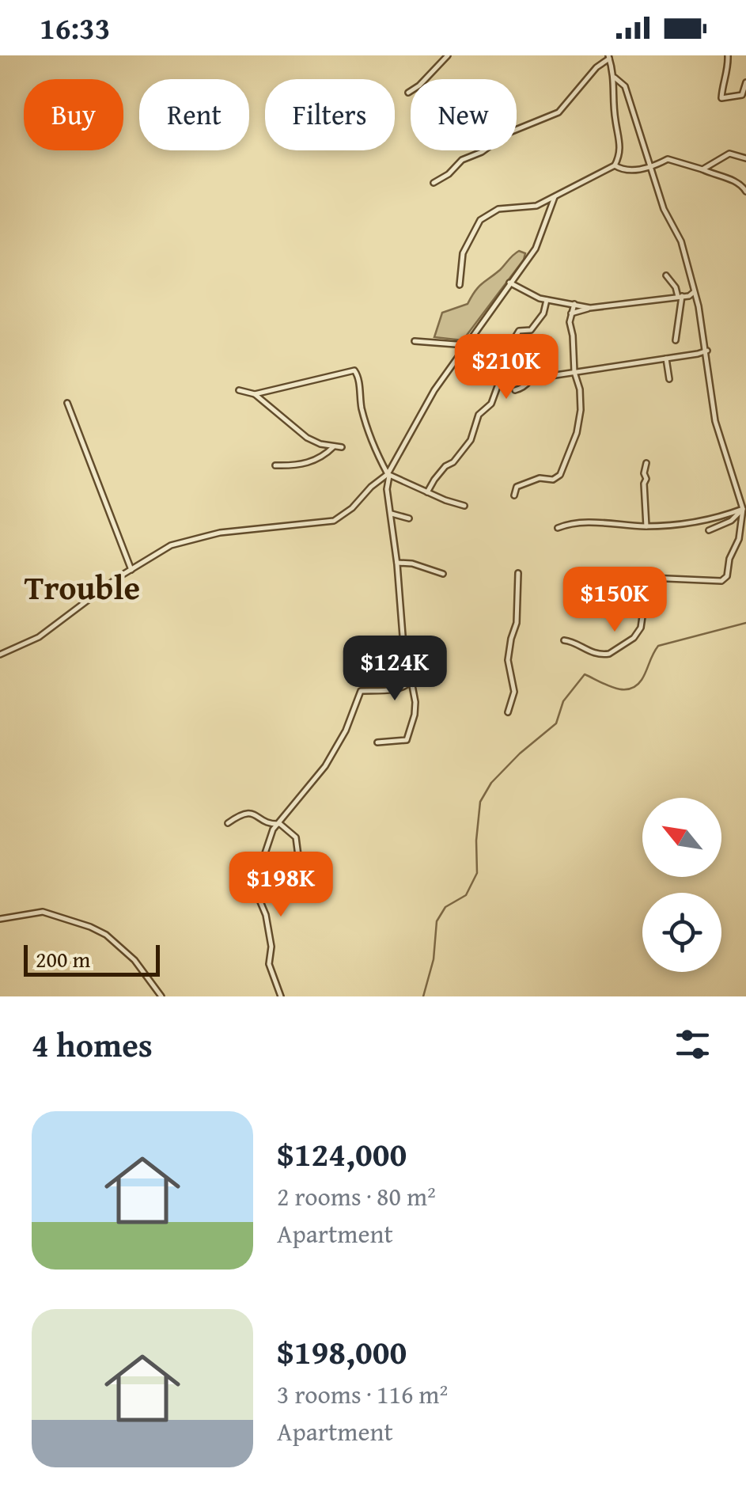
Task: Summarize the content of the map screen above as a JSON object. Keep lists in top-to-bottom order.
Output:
{
  "districts": ["Trouble"],
  "scale_bar": "200 m",
  "north": "top left",
  "page": {
    "status": "16:33",
    "chip": [
      "Buy",
      "Rent",
      "Filters",
      "New"
    ],
    "price": [
      "$210K",
      "$150K",
      "$124K",
      "$198K"
    ],
    "scale": "200 m",
    "heading": "4 homes",
    "list": [
      {
        "name": "$124,000",
        "note": "2 rooms · 80 m² · Apartment"
      },
      {
        "name": "$198,000",
        "note": "3 rooms · 116 m² · Apartment"
      }
    ]
  }
}
